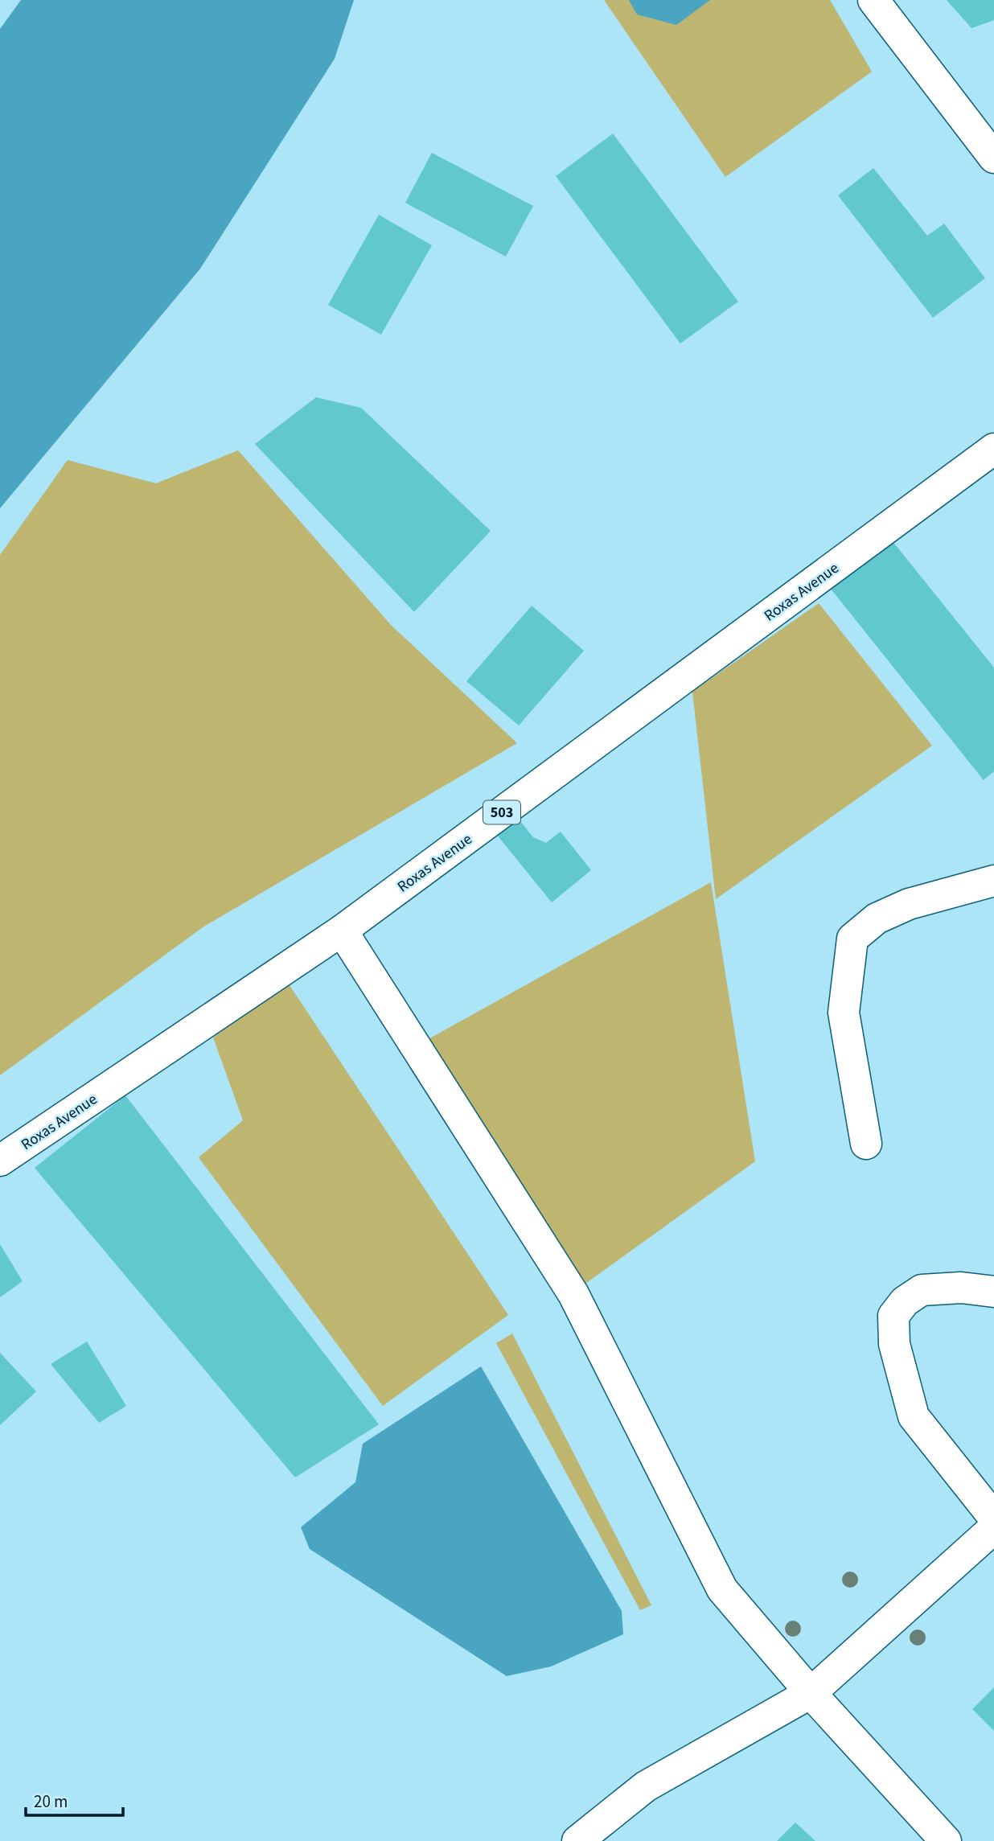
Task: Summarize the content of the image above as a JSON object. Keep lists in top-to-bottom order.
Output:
{
  "streets": {
    "street": ["Roxas Avenue", "503"]
  },
  "scale_bar": "20 m"
}
